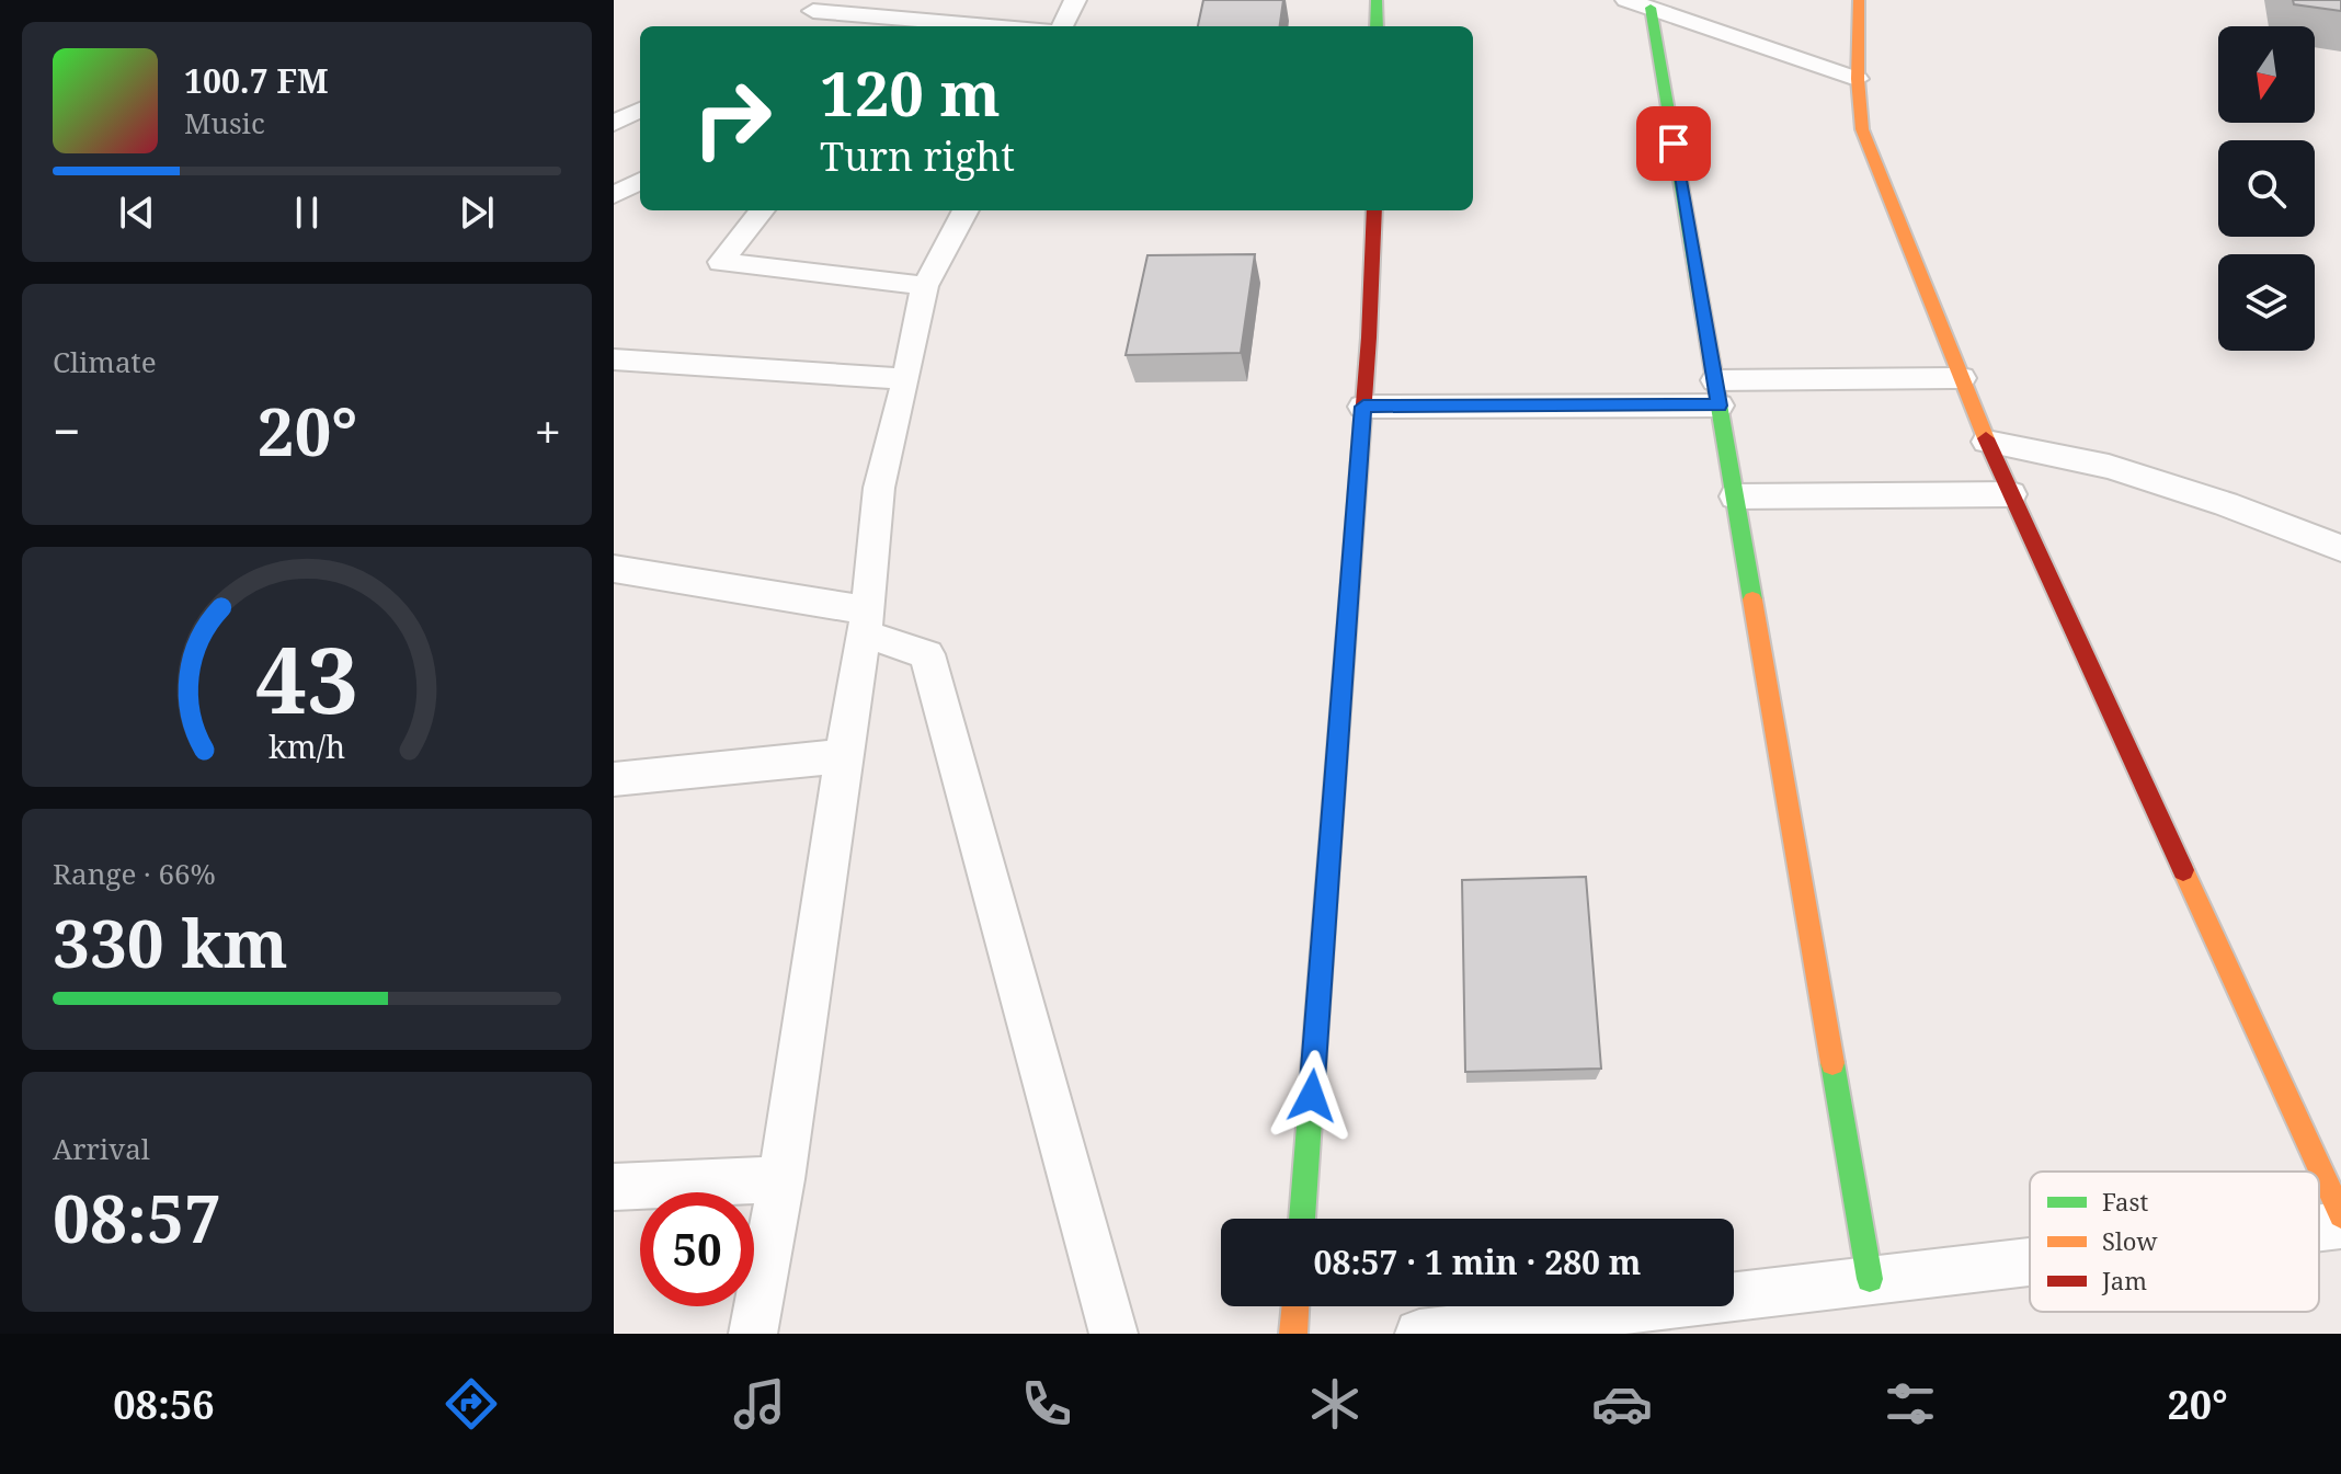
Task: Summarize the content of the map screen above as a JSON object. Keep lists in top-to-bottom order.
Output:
{
  "legend": ["Fast", "Slow", "Jam"],
  "north": "bottom",
  "page": {
    "turn": ["120 m", "Turn right"],
    "song": ["100.7 FM", "Music"],
    "tile": [
      "Climate",
      ["Range · 66%", "330 km"],
      ["Arrival", "08:57"]
    ],
    "heat": ["−", "20°", "+"],
    "limit": "50",
    "trip": "08:57 · 1 min · 280 m",
    "tabs": ["08:56", "20°"],
    "gauge": ["43", "km/h"]
  }
}
